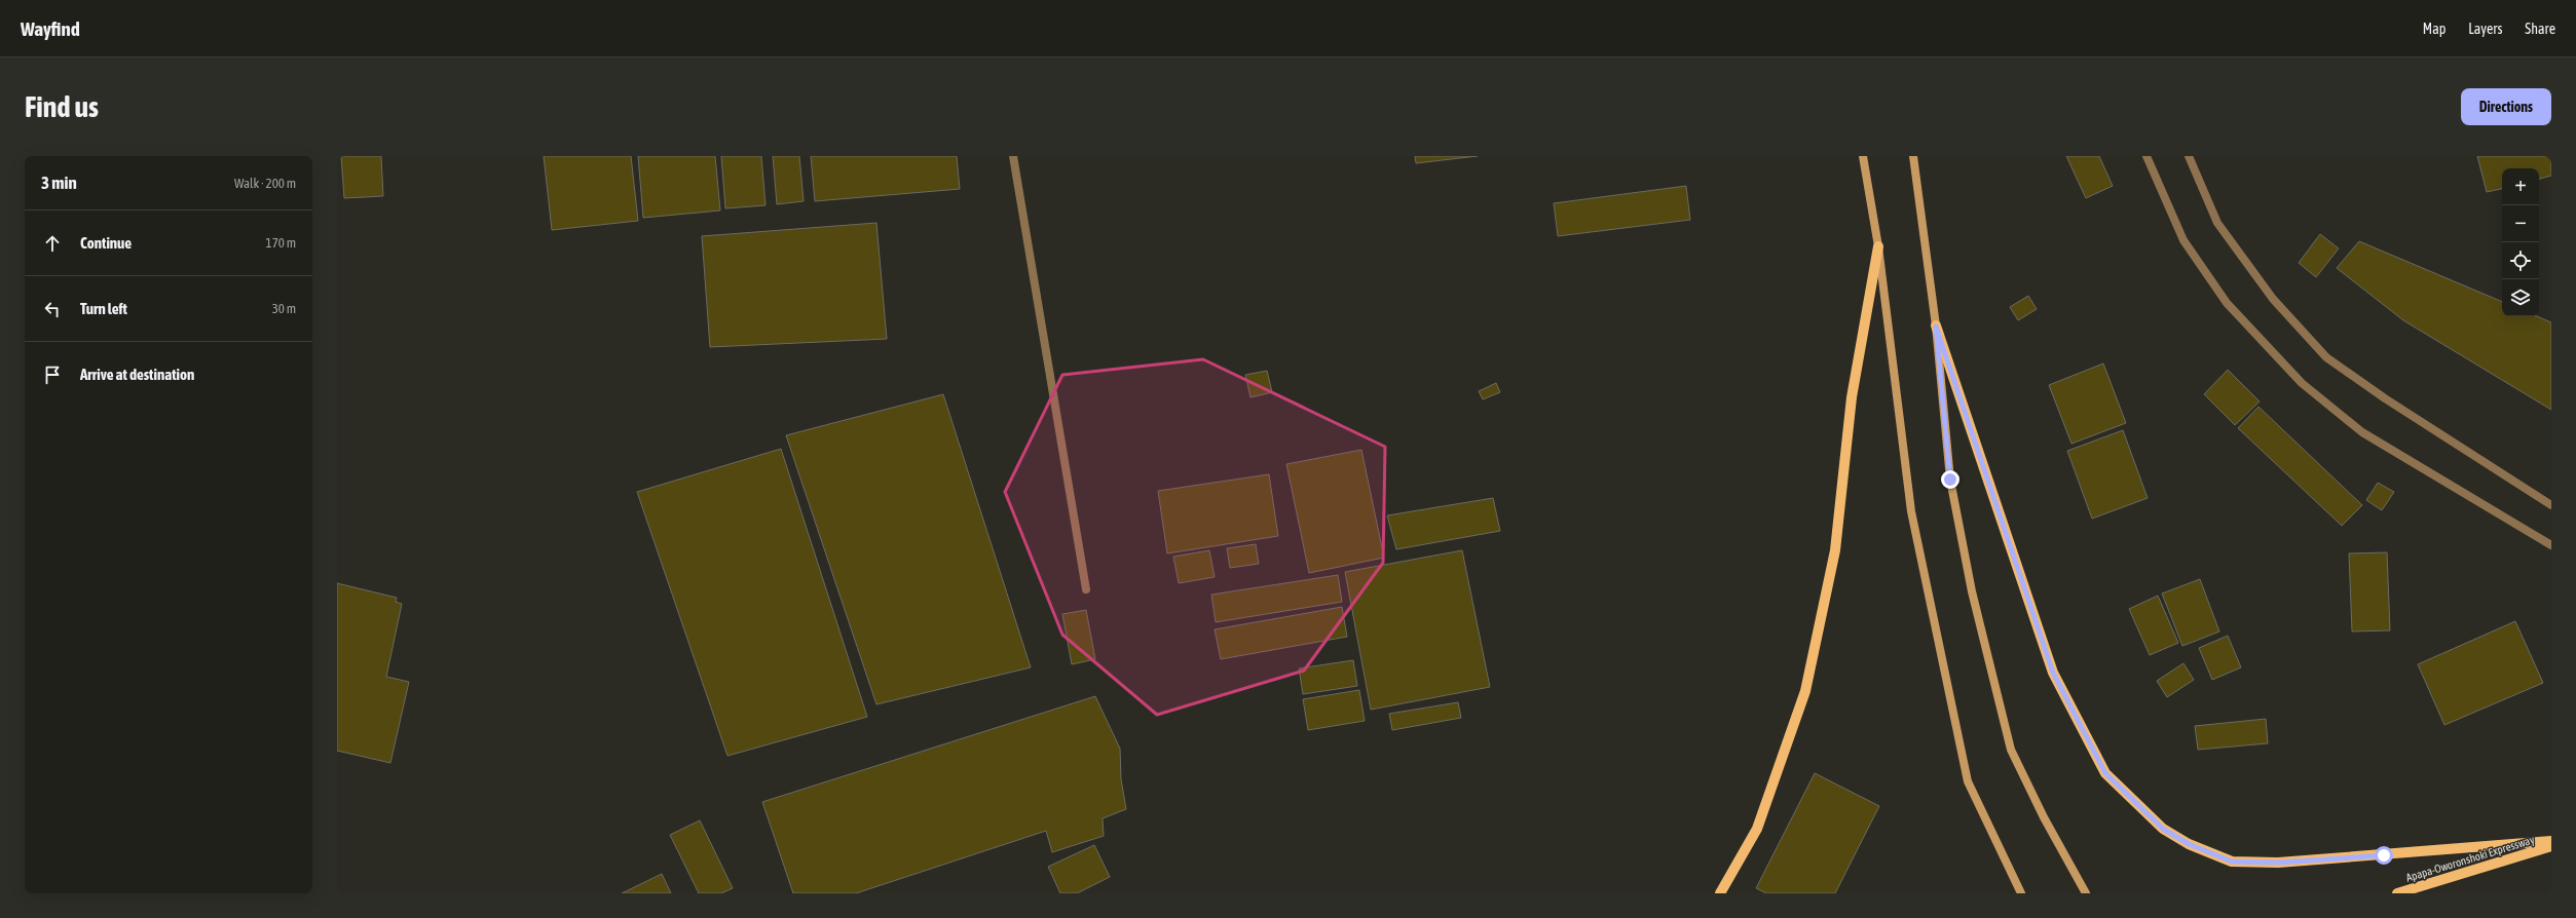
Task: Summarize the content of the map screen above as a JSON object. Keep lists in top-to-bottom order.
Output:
{
  "streets": {
    "main road": ["Apapa-Oworonshoki Expressway"]
  },
  "page": {
    "header": "Wayfind",
    "nav": ["Map", "Layers", "Share"],
    "buttons": "Directions",
    "title": "Find us",
    "heading": ["3 min", "Walk · 200 m"],
    "map_buttons": ["+", "−"],
    "list": [
      ["Continue", "170 m"],
      ["Turn left", "30 m"],
      "Arrive at destination"
    ]
  }
}
